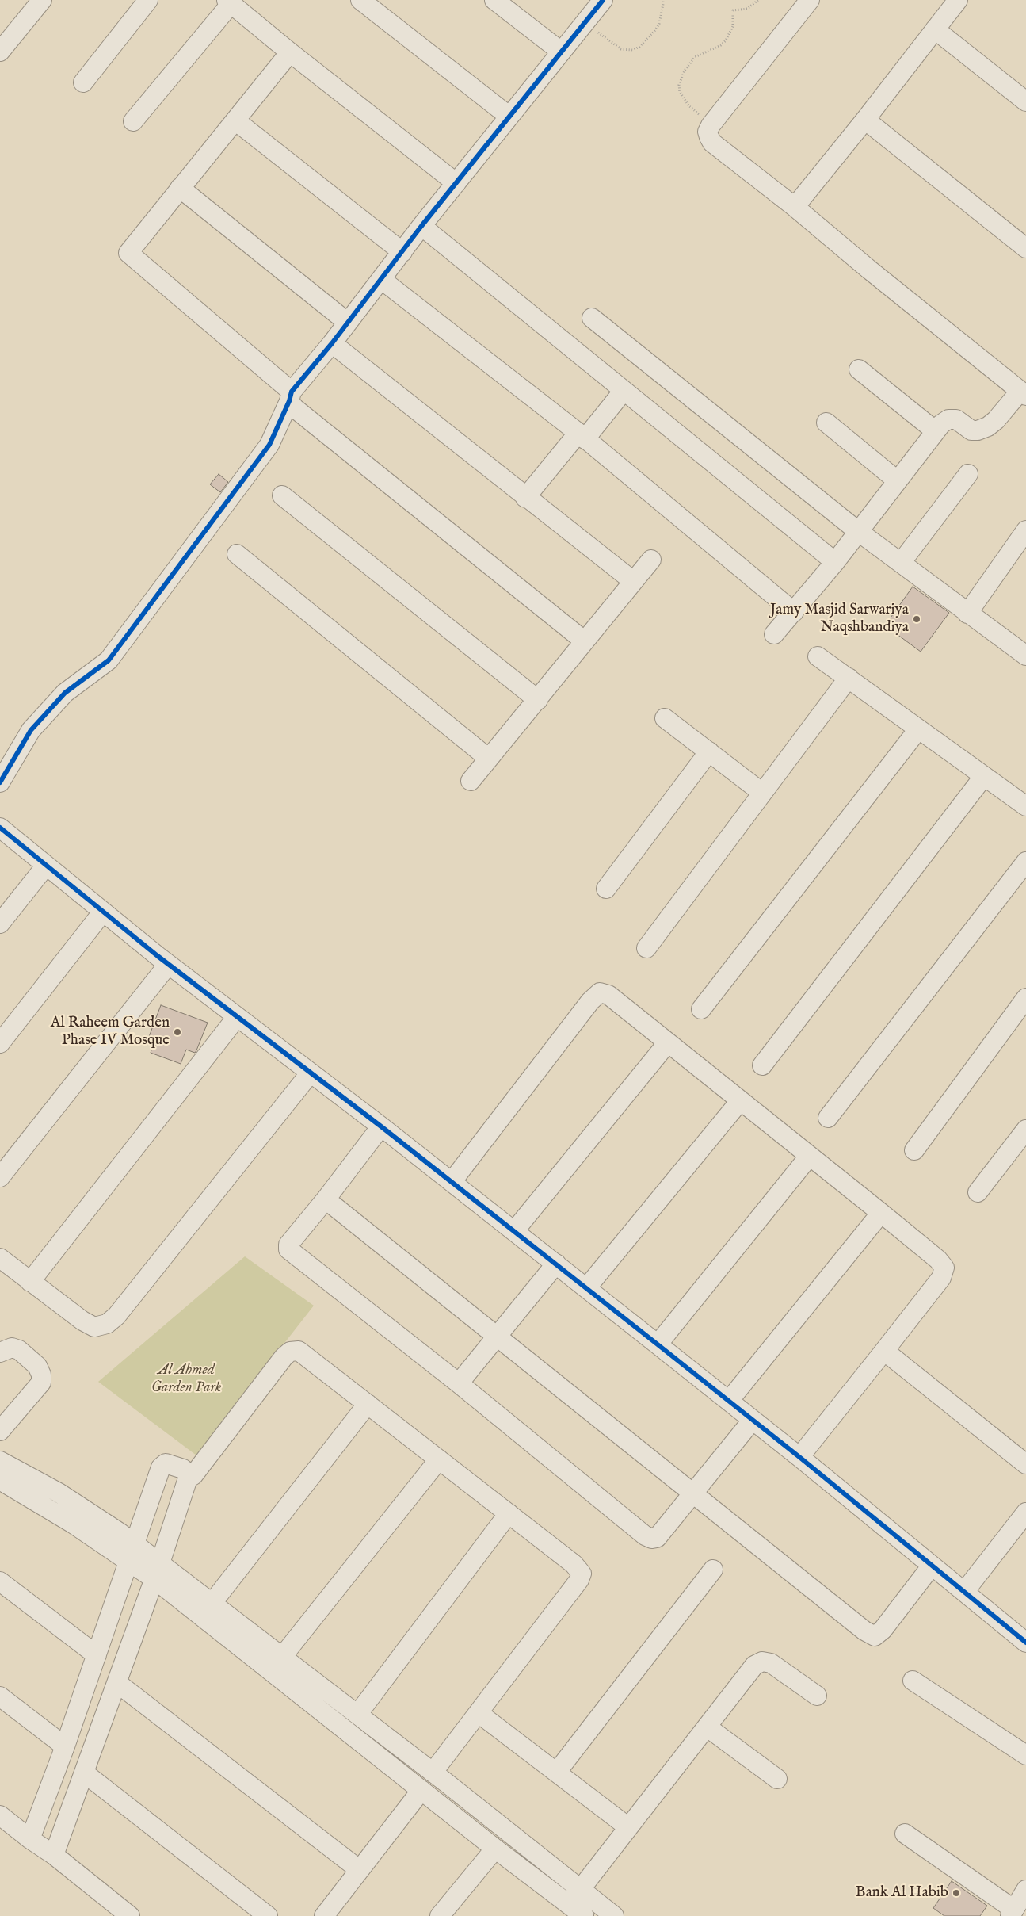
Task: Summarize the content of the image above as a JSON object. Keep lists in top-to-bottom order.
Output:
{
  "parks": ["Al Ahmed Garden Park"],
  "places": ["Jamy Masjid Sarwariya Naqshbandiya", "Al Raheem Garden Phase IV Mosque", "Bank Al Habib"]
}
